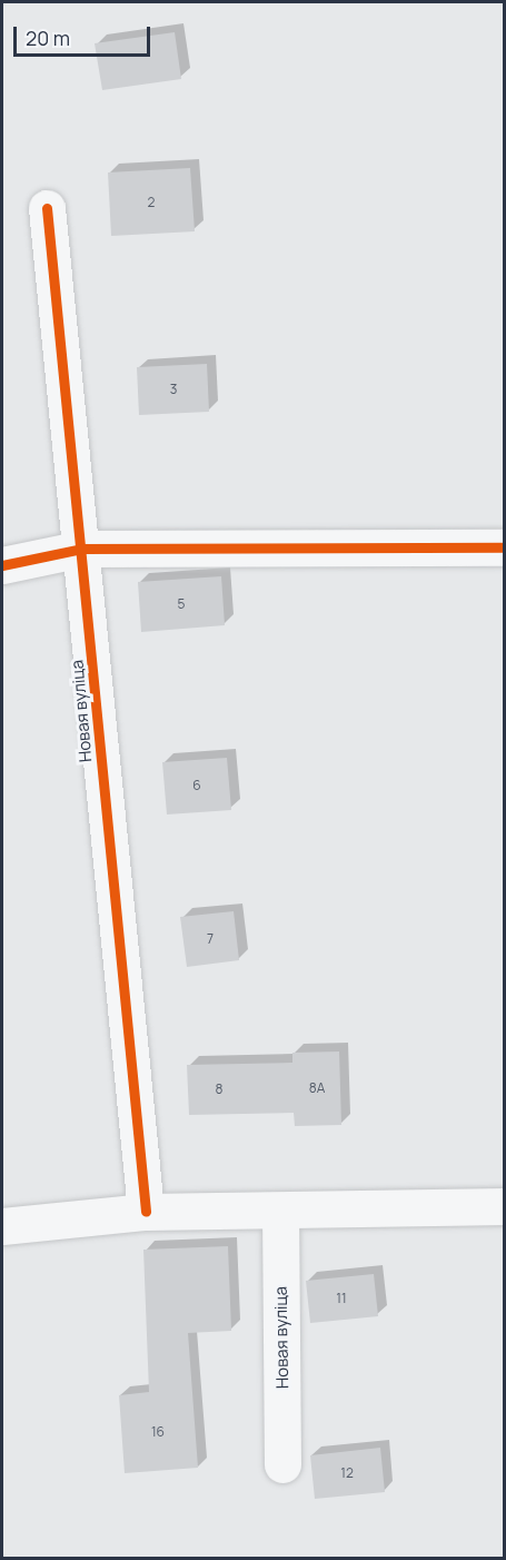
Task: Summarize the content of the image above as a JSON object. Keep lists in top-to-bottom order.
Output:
{
  "streets": {
    "street": ["Новая вуліца"]
  },
  "house_numbers": [
    "2",
    "3",
    "5",
    "6",
    "7",
    "8А",
    "8",
    "11",
    "16",
    "12"
  ],
  "scale_bar": "20 m"
}
